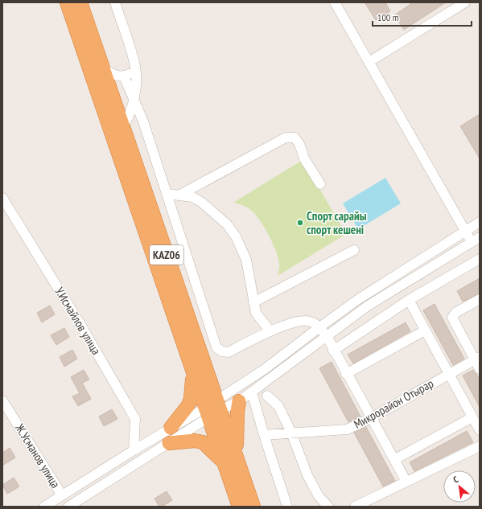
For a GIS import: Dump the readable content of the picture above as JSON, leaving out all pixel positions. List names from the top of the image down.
{
  "streets": {
    "highway": ["KАZ06"],
    "street": ["У.Исмайлов улица", "Микрорайон Отырар", "Ж.Усманов улица"]
  },
  "places": ["Спорт сарайы спорт кешені"],
  "scale_bar": "100 m",
  "north": "top left"
}
